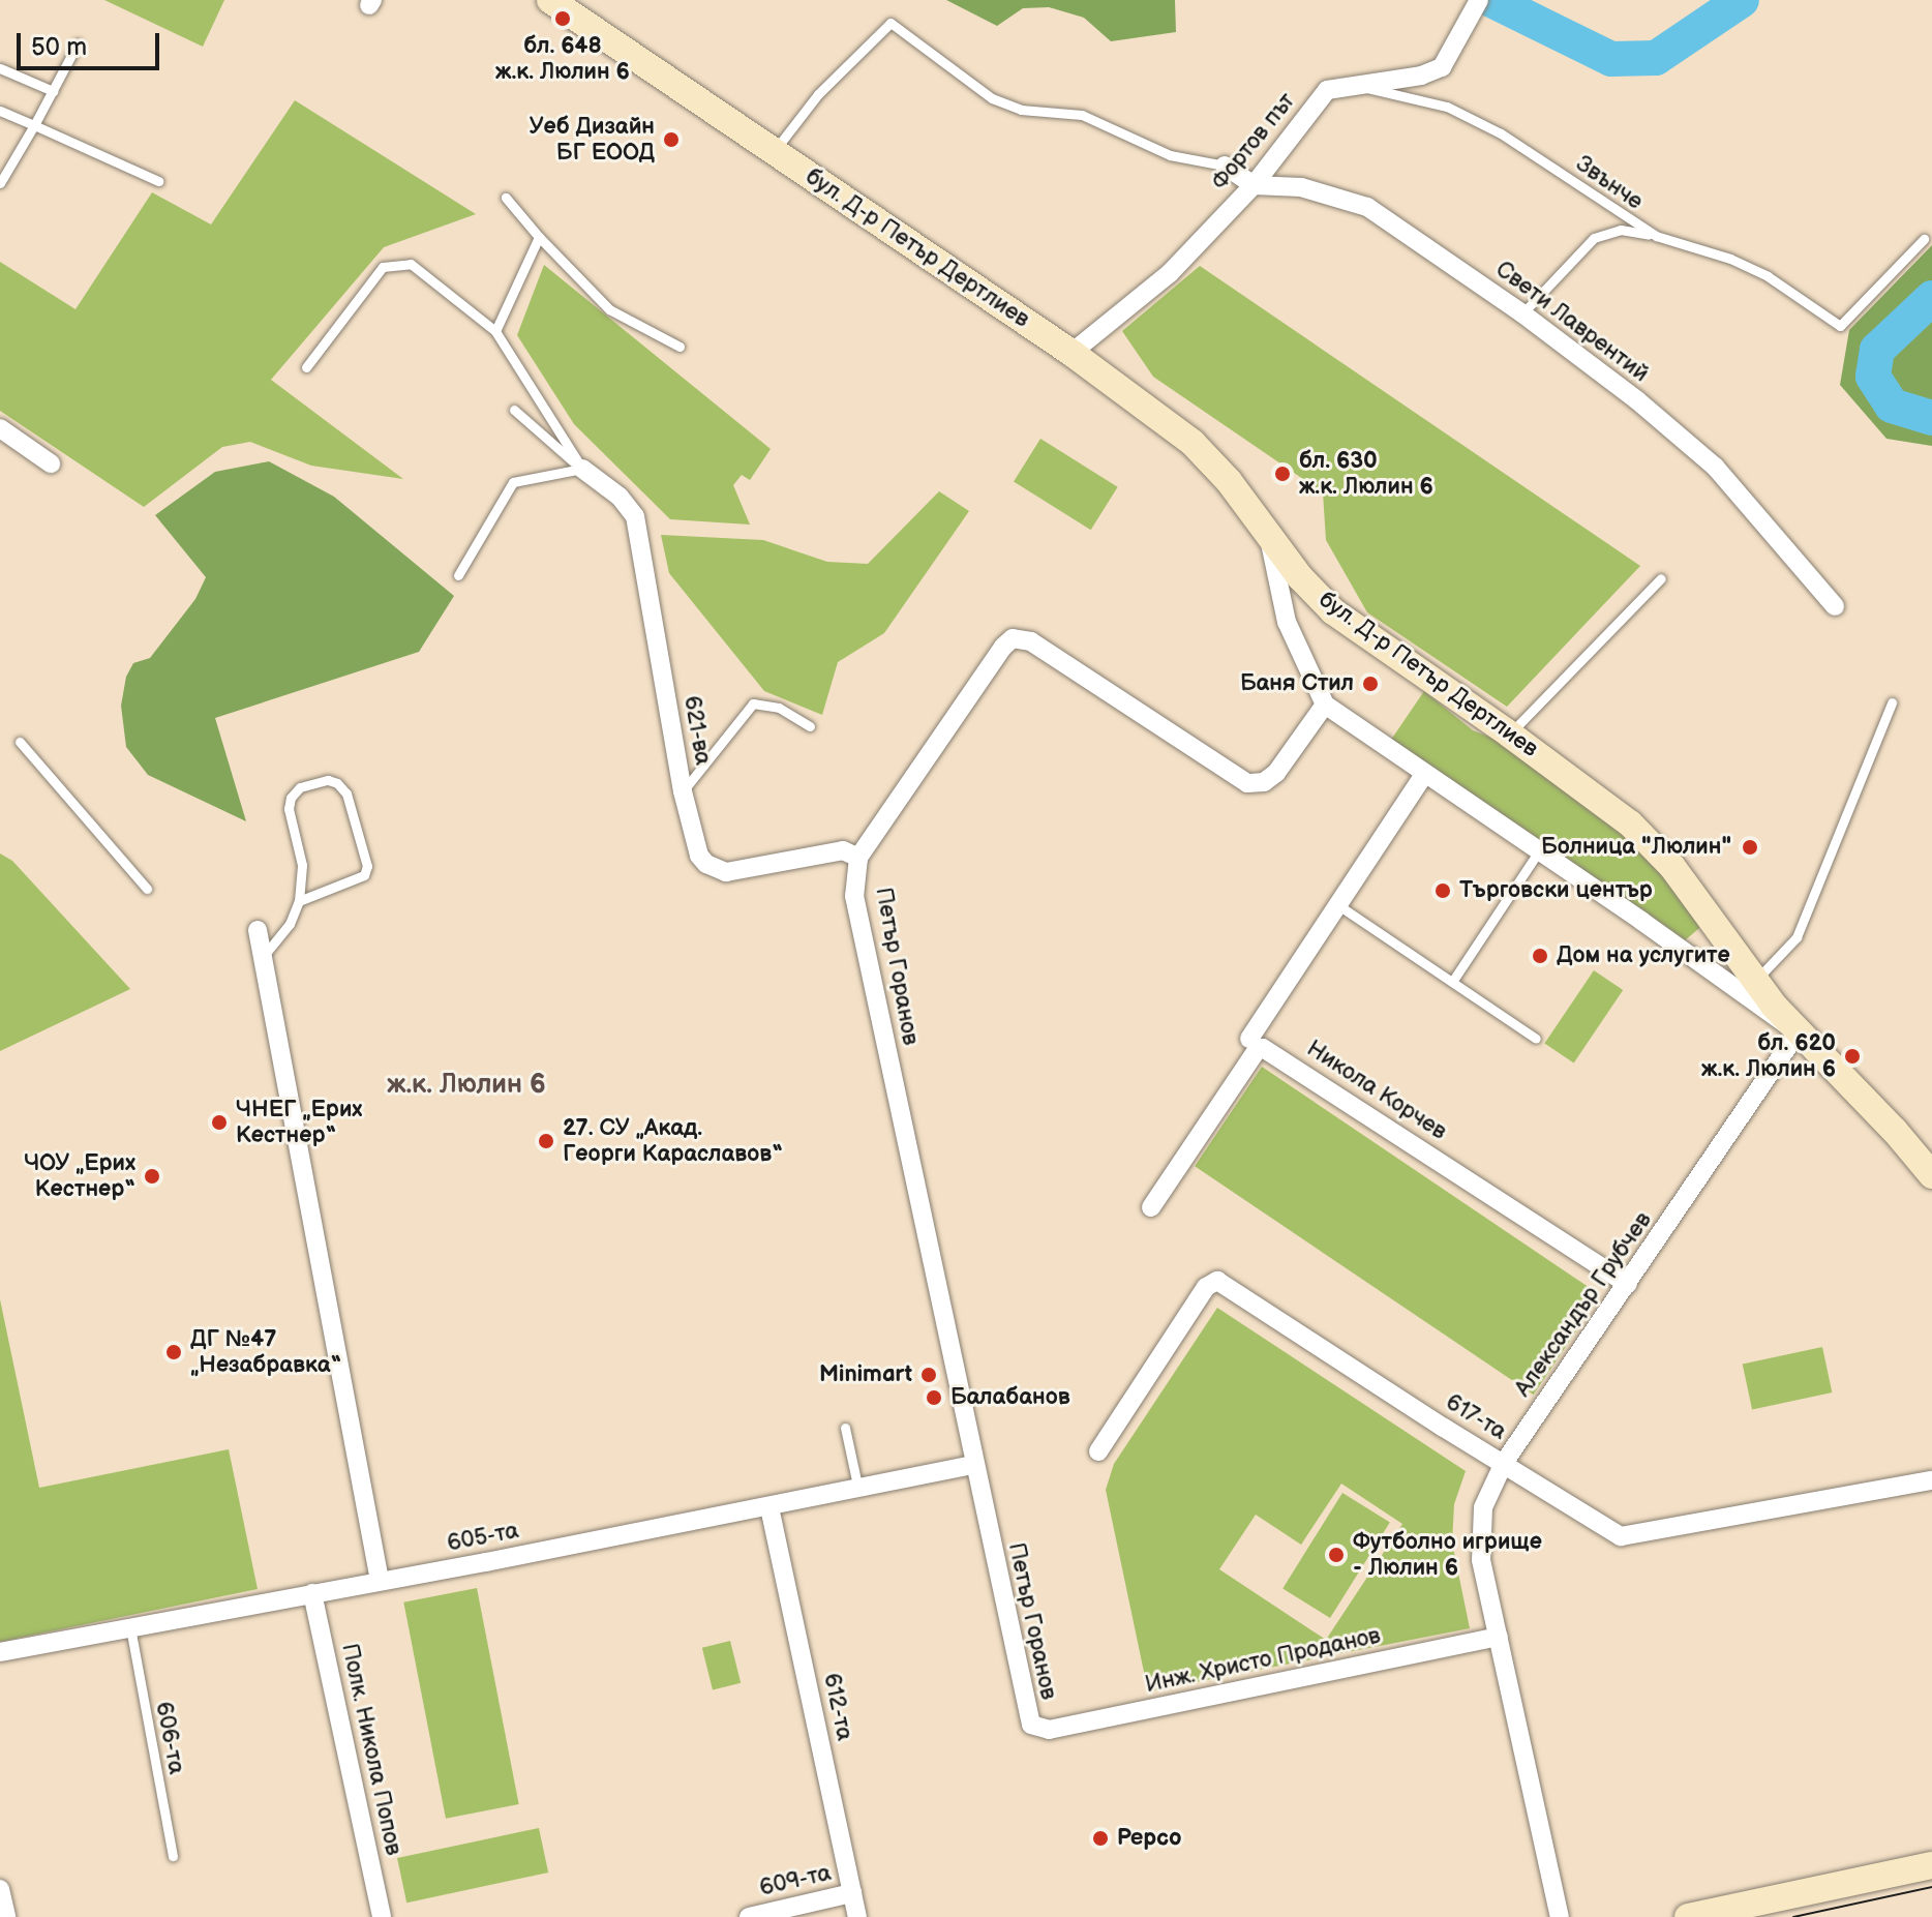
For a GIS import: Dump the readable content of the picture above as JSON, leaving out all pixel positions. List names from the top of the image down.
{
  "streets": {
    "main road": ["бул. Д-р Петър Дертлиев"],
    "street": [
      "Фортов път",
      "Свети Лаврентий",
      "621-ва",
      "Петър Горанов",
      "Никола Корчев",
      "Александър Грубчев",
      "617-та",
      "605-та",
      "Инж. Христо Проданов",
      "612-та",
      "Полк. Никола Попов",
      "609-та"
    ],
    "lane": ["Звънче", "606-та"]
  },
  "crossings": [
    ["Фортов път", "Звънче"],
    ["Фортов път", "бул. Д-р Петър Дертлиев"],
    ["Фортов път", "Свети Лаврентий"],
    ["бул. Д-р Петър Дертлиев", "Александър Грубчев"],
    ["621-ва", "Петър Горанов"],
    ["Петър Горанов", "605-та"],
    ["Петър Горанов", "Инж. Христо Проданов"],
    ["Никола Корчев", "Александър Грубчев"],
    ["Александър Грубчев", "617-та"],
    ["Александър Грубчев", "Инж. Христо Проданов"],
    ["605-та", "612-та"],
    ["605-та", "606-та"],
    ["605-та", "Полк. Никола Попов"],
    ["612-та", "609-та"]
  ],
  "districts": ["ж.к. Люлин 6"],
  "places": [
    "бл. 648 ж.к. Люлин 6",
    "Уеб Дизайн БГ ЕООД",
    "бл. 630 ж.к. Люлин 6",
    "Баня Стил",
    "Болница \"Люлин\"",
    "Търговски център",
    "Дом на услугите",
    "бл. 620 ж.к. Люлин 6",
    "ЧНЕГ „Ерих Кестнер“",
    "27. СУ „Акад. Георги Караславов“",
    "ЧОУ „Ерих Кестнер“",
    "ДГ №47 „Незабравка“",
    "Minimart",
    "Балабанов",
    "Футболно игрище - Люлин 6",
    "Pepco"
  ],
  "scale_bar": "50 m"
}
